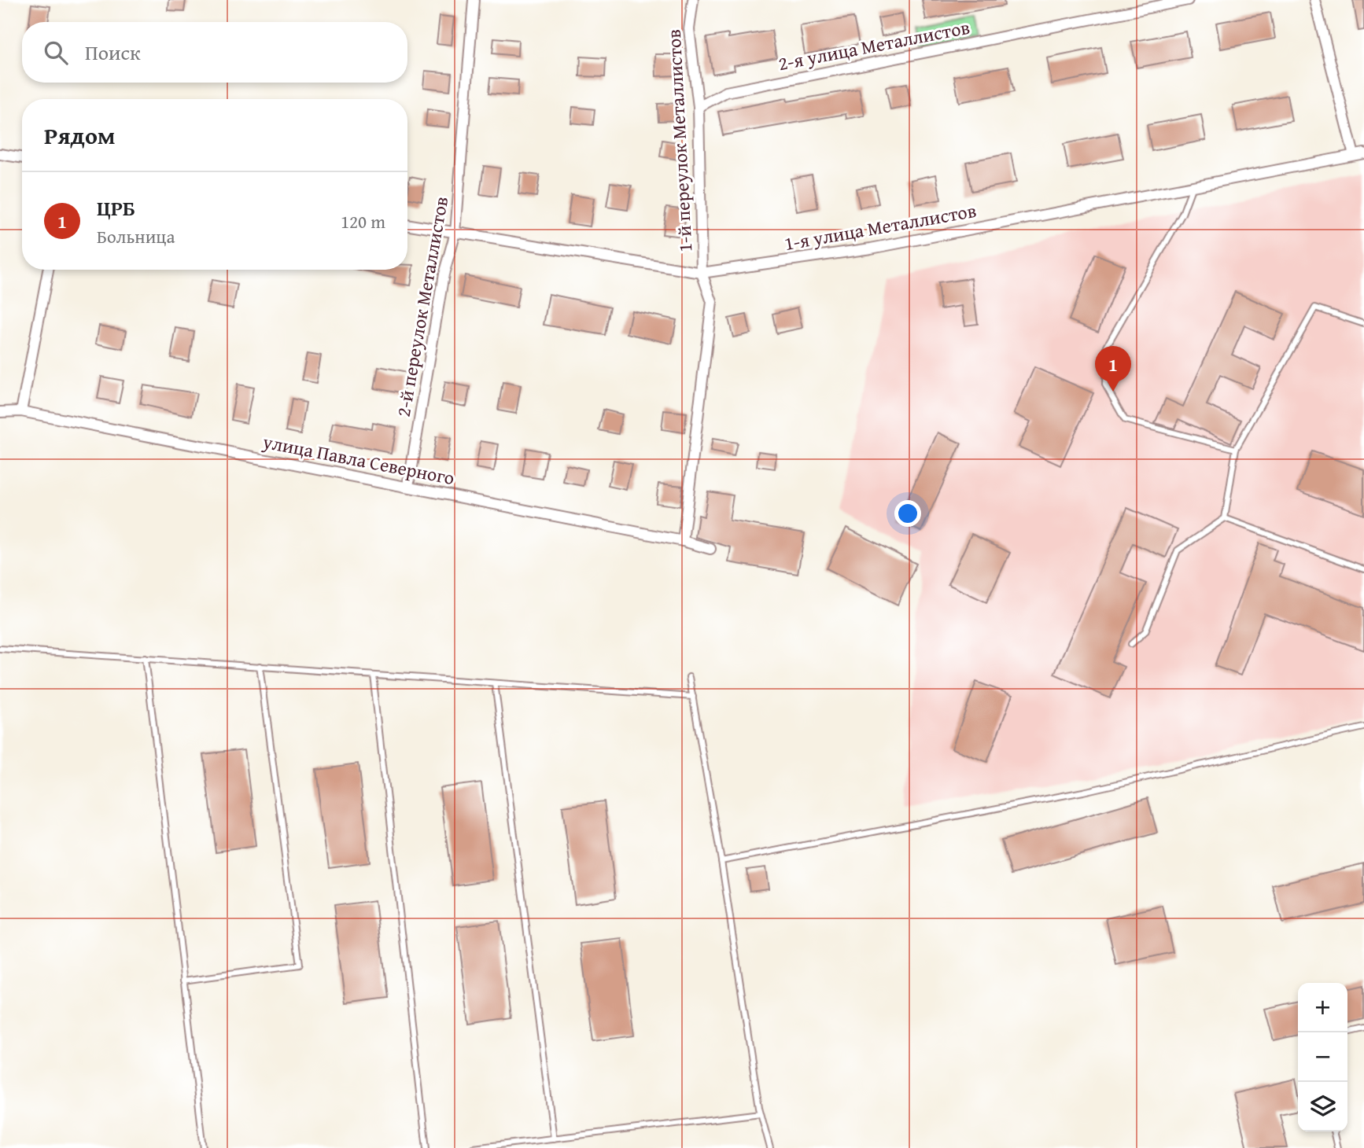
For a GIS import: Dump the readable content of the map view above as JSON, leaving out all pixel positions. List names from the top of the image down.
{
  "streets": {
    "street": [
      "2-я улица Металлистов",
      "1-й переулок Металлистов",
      "1-я улица Металлистов",
      "2-й переулок Металлистов",
      "улица Павла Северного"
    ]
  },
  "crossings": [
    ["2-я улица Металлистов", "1-й переулок Металлистов"],
    ["1-й переулок Металлистов", "1-я улица Металлистов"],
    ["1-й переулок Металлистов", "улица Павла Северного"],
    ["1-я улица Металлистов", "2-й переулок Металлистов"],
    ["2-й переулок Металлистов", "улица Павла Северного"]
  ],
  "page": {
    "search": "Поиск",
    "heading": "Рядом",
    "list": [
      {
        "mark": "1",
        "name": "ЦРБ",
        "note": "Больница",
        "value": "120 m"
      }
    ],
    "pins": "1",
    "map_buttons": ["+", "−"]
  }
}
